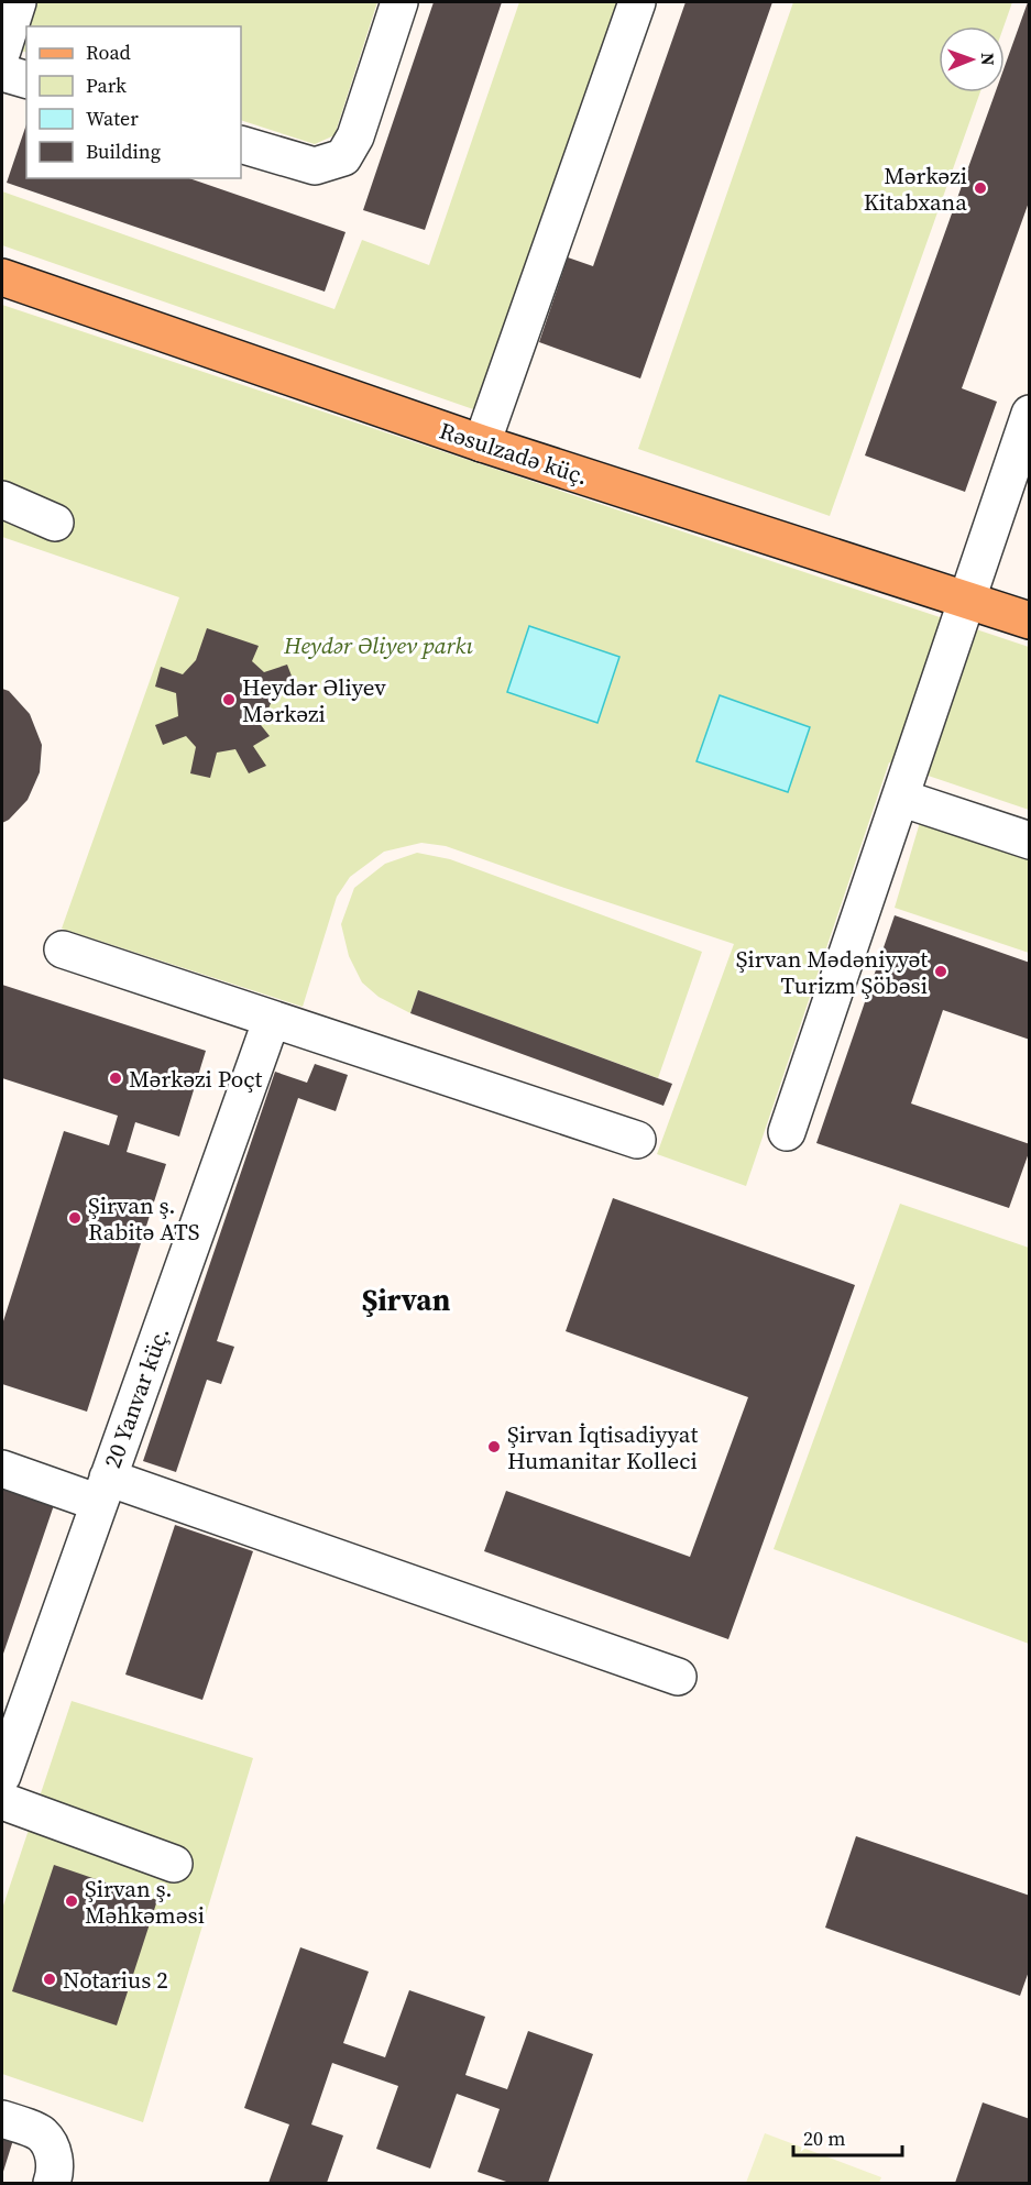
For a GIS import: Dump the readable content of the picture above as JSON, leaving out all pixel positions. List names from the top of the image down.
{
  "streets": {
    "main road": ["Rəsulzadə küç."],
    "street": ["20 Yanvar küç."]
  },
  "districts": ["Şirvan"],
  "parks": ["Heydər Əliyev parkı"],
  "places": [
    "Mərkəzi Kitabxana",
    "Heydər Əliyev Mərkəzi",
    "Şirvan Mədəniyyət Turizm Şöbəsi",
    "Mərkəzi Poçt",
    "Şirvan ş. Rabitə ATS",
    "Şirvan İqtisadiyyat Humanitar Kolleci",
    "Şirvan ş. Məhkəməsi",
    "Notarius 2"
  ],
  "legend": [
    "Road",
    "Park",
    "Water",
    "Building"
  ],
  "scale_bar": "20 m",
  "north": "right"
}
